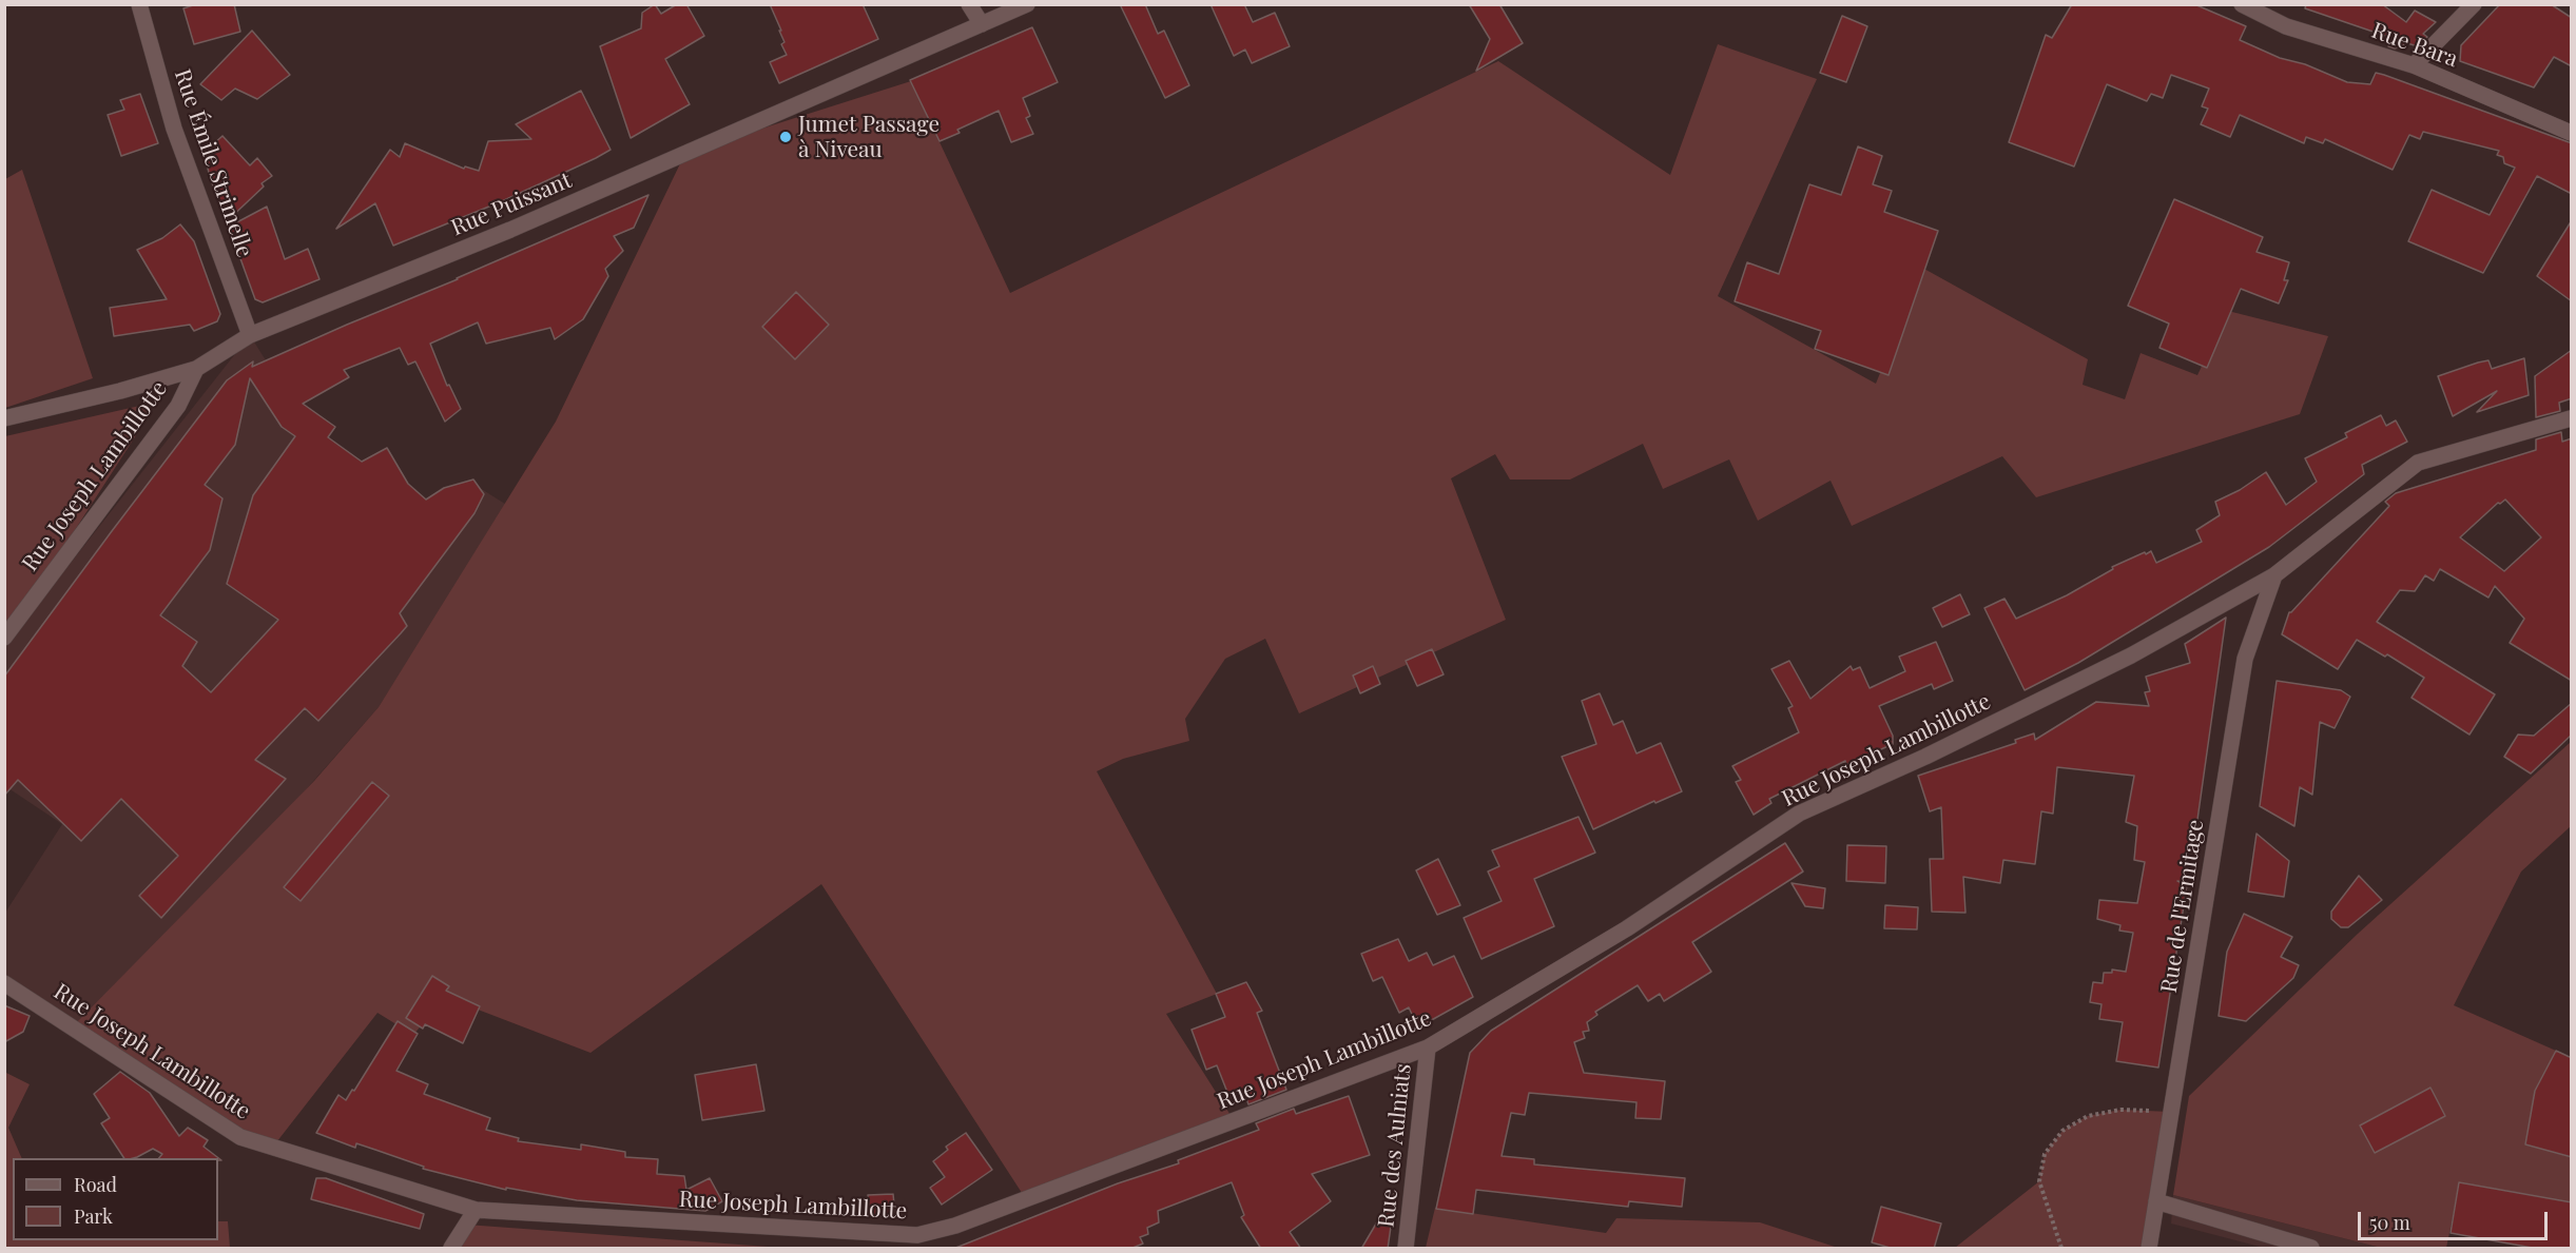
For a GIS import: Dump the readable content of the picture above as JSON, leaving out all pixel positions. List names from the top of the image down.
{
  "streets": {
    "street": [
      "Rue Bara",
      "Rue Émile Strimelle",
      "Rue Puissant",
      "Rue Joseph Lambillotte",
      "Rue de l'Ermitage",
      "Rue des Aulniats"
    ]
  },
  "crossings": [
    ["Rue Émile Strimelle", "Rue Puissant"],
    ["Rue Puissant", "Rue Joseph Lambillotte"],
    ["Rue Joseph Lambillotte", "Rue de l'Ermitage"],
    ["Rue Joseph Lambillotte", "Rue des Aulniats"]
  ],
  "places": ["Jumet Passage à Niveau"],
  "legend": ["Road", "Park"],
  "scale_bar": "50 m"
}
